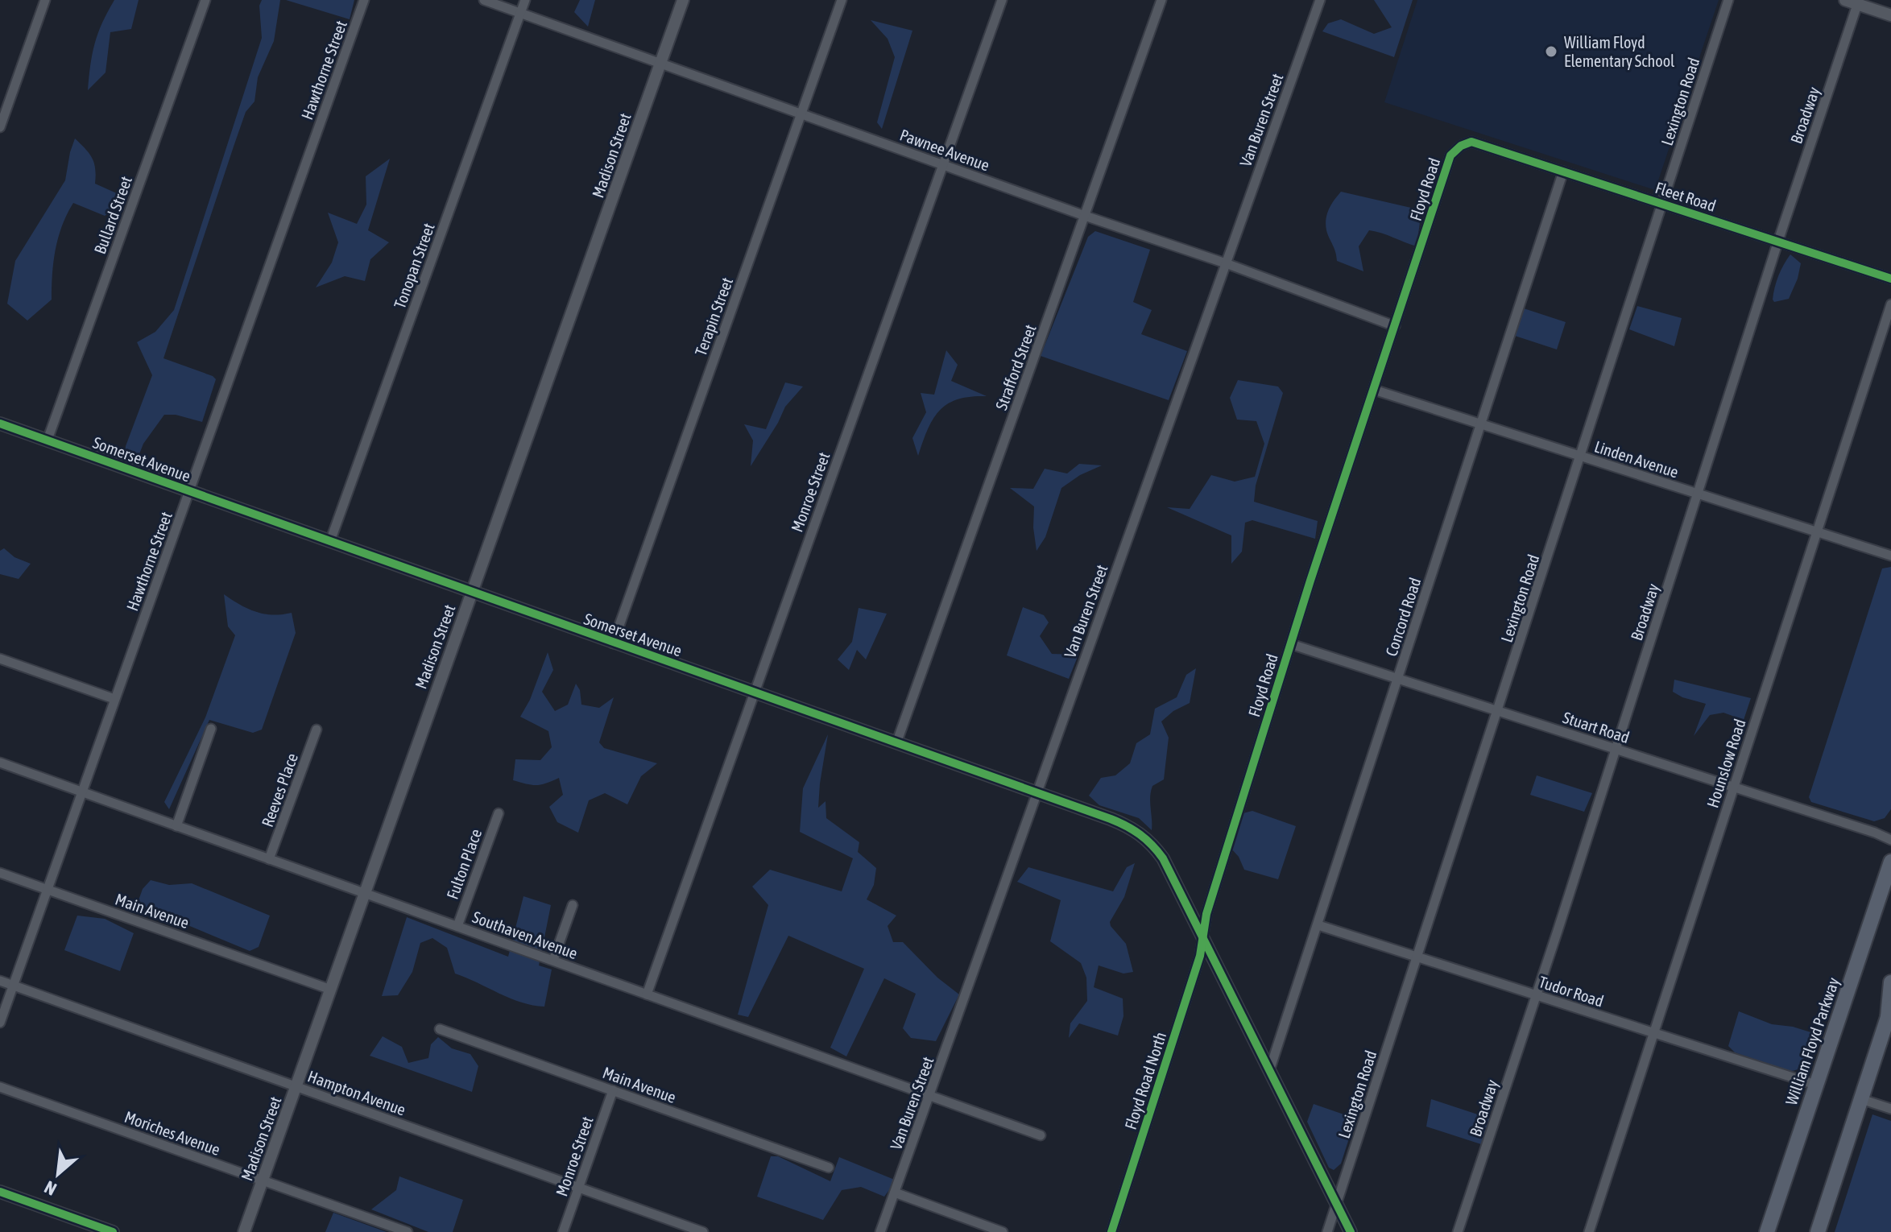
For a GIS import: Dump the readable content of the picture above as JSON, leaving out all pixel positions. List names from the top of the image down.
{
  "streets": {
    "highway": ["William Floyd Parkway"],
    "street": [
      "Hawthorne Street",
      "Lexington Road",
      "Broadway",
      "Van Buren Street",
      "Pawnee Avenue",
      "Madison Street",
      "Floyd Road",
      "Fleet Road",
      "Bullard Street",
      "Tonopan Street",
      "Terapin Street",
      "Strafford Street",
      "Somerset Avenue",
      "Linden Avenue",
      "Monroe Street",
      "Concord Road",
      "Stuart Road",
      "Hounslow Road",
      "Reeves Place",
      "Fulton Place",
      "Main Avenue",
      "Southaven Avenue",
      "Tudor Road",
      "Floyd Road North",
      "Hampton Avenue",
      "Moriches Avenue"
    ]
  },
  "crossings": [
    ["Hawthorne Street", "Somerset Avenue"],
    ["Hawthorne Street", "Main Avenue"],
    ["Hawthorne Street", "Southaven Avenue"],
    ["Hawthorne Street", "Hampton Avenue"],
    ["Lexington Road", "Fleet Road"],
    ["Lexington Road", "Linden Avenue"],
    ["Lexington Road", "Stuart Road"],
    ["Lexington Road", "Tudor Road"],
    ["Broadway", "Fleet Road"],
    ["Broadway", "Linden Avenue"],
    ["Broadway", "Stuart Road"],
    ["Broadway", "Tudor Road"],
    ["Van Buren Street", "Pawnee Avenue"],
    ["Van Buren Street", "Somerset Avenue"],
    ["Van Buren Street", "Southaven Avenue"],
    ["Pawnee Avenue", "Madison Street"],
    ["Pawnee Avenue", "Floyd Road"],
    ["Pawnee Avenue", "Tonopan Street"],
    ["Pawnee Avenue", "Terapin Street"],
    ["Pawnee Avenue", "Strafford Street"],
    ["Pawnee Avenue", "Monroe Street"],
    ["Madison Street", "Somerset Avenue"],
    ["Madison Street", "Main Avenue"],
    ["Madison Street", "Southaven Avenue"],
    ["Madison Street", "Hampton Avenue"],
    ["Madison Street", "Moriches Avenue"],
    ["Floyd Road", "Fleet Road"],
    ["Floyd Road", "Somerset Avenue"],
    ["Floyd Road", "Linden Avenue"],
    ["Floyd Road", "Stuart Road"],
    ["Floyd Road", "Floyd Road North"],
    ["Fleet Road", "Concord Road"],
    ["Bullard Street", "Somerset Avenue"],
    ["Tonopan Street", "Somerset Avenue"],
    ["Terapin Street", "Somerset Avenue"],
    ["Strafford Street", "Somerset Avenue"],
    ["Somerset Avenue", "Monroe Street"],
    ["Somerset Avenue", "Floyd Road North"],
    ["Linden Avenue", "Concord Road"],
    ["Linden Avenue", "Hounslow Road"],
    ["Monroe Street", "Main Avenue"],
    ["Monroe Street", "Southaven Avenue"],
    ["Monroe Street", "Hampton Avenue"],
    ["Concord Road", "Stuart Road"],
    ["Concord Road", "Tudor Road"],
    ["Stuart Road", "Hounslow Road"],
    ["Hounslow Road", "Tudor Road"],
    ["Reeves Place", "Southaven Avenue"],
    ["Fulton Place", "Southaven Avenue"],
    ["Tudor Road", "William Floyd Parkway"]
  ],
  "places": ["William Floyd Elementary School"],
  "north": "bottom left"
}
